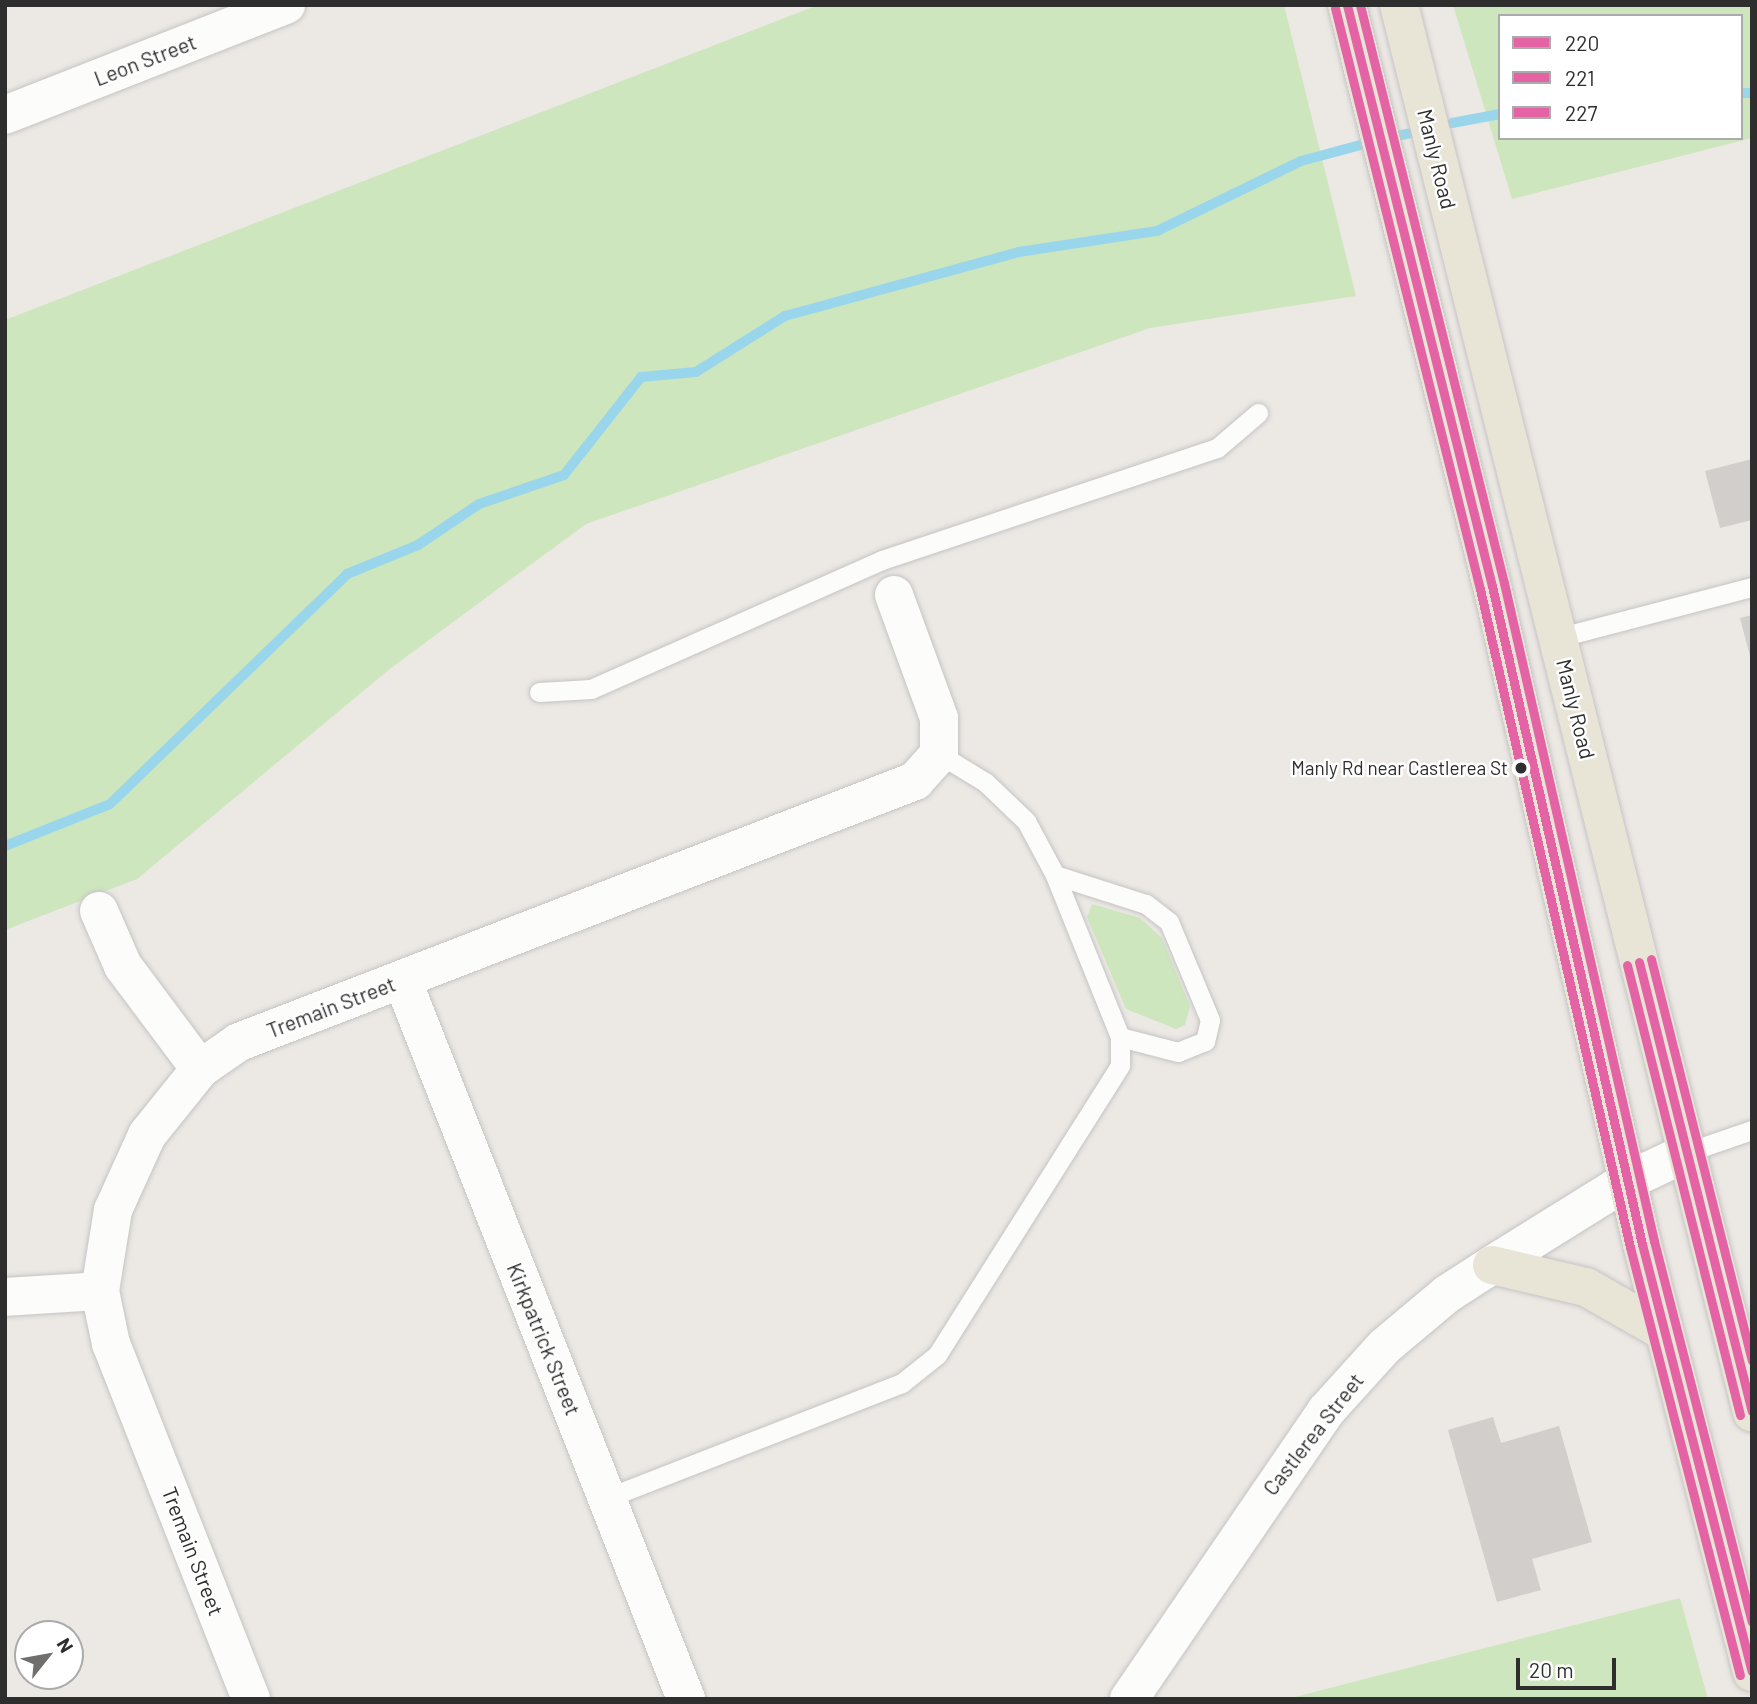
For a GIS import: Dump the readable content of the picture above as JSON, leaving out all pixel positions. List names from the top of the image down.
{
  "streets": {
    "main road": ["Manly Road"],
    "street": [
      "Leon Street",
      "Tremain Street",
      "Kirkpatrick Street",
      "Castlerea Street"
    ]
  },
  "crossings": [
    ["Manly Road", "Castlerea Street"],
    ["Tremain Street", "Kirkpatrick Street"]
  ],
  "places": ["Manly Rd near Castlerea St"],
  "lines": ["transit line 220", "transit line 227", "transit line 221"],
  "legend": ["220", "221", "227"],
  "scale_bar": "20 m",
  "north": "top right"
}
